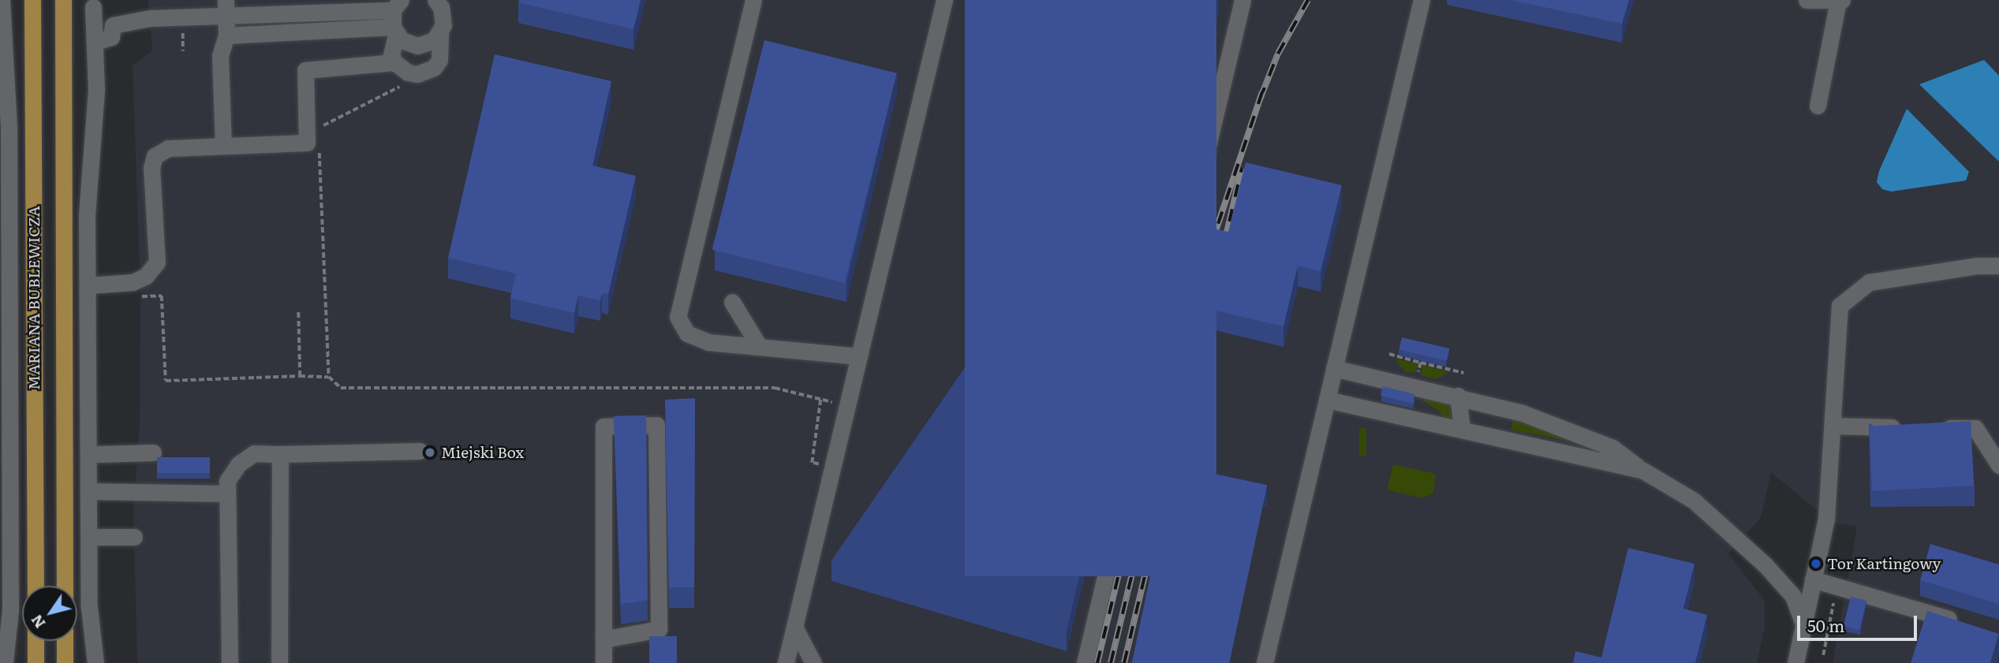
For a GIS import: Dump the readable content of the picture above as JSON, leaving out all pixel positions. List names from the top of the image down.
{
  "streets": {
    "main road": ["MARIANA BUBLEWICZA"]
  },
  "places": ["Miejski Box", "Tor Kartingowy"],
  "scale_bar": "50 m",
  "north": "bottom left"
}
